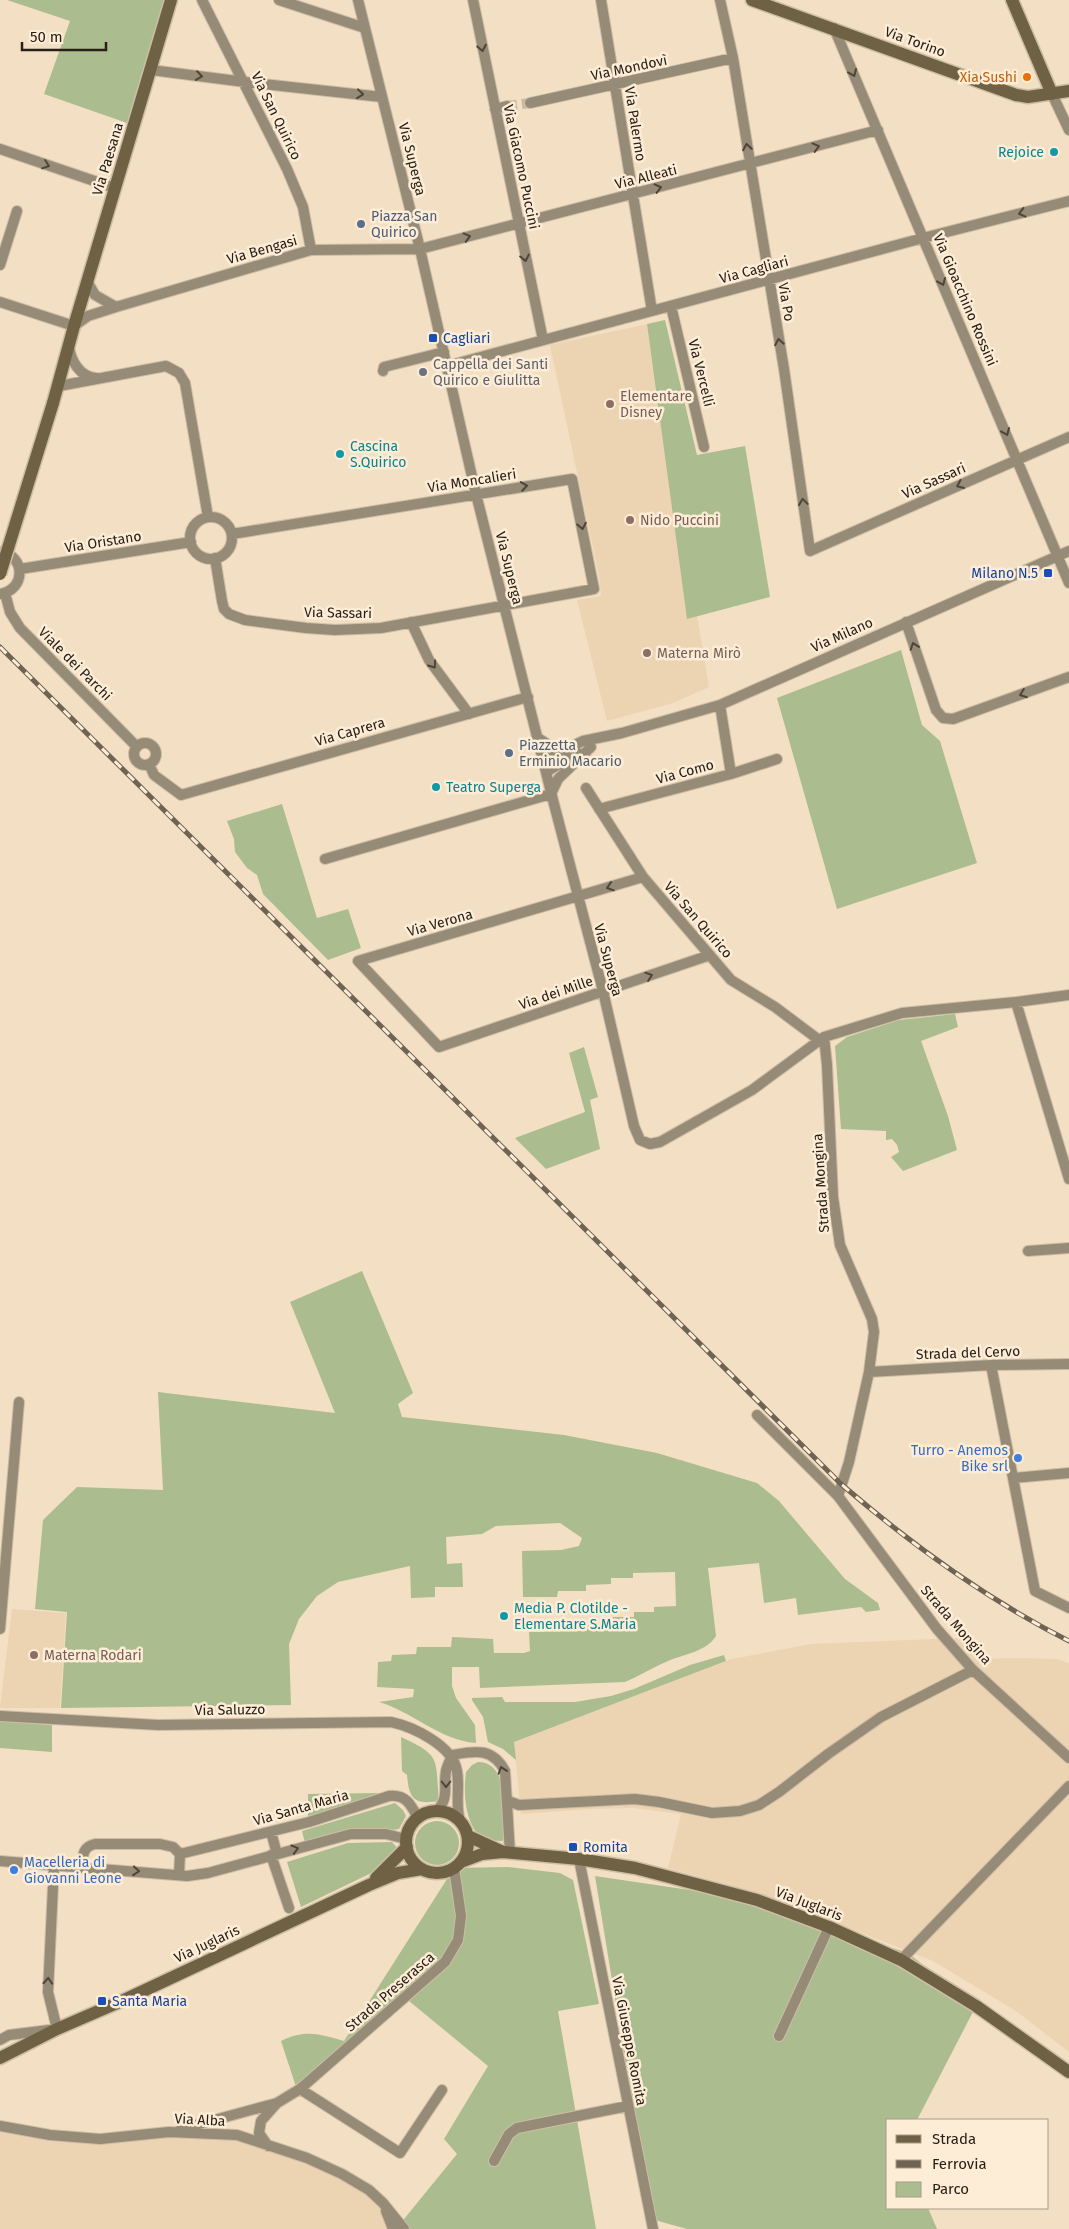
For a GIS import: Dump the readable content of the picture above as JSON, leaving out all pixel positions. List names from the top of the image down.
{
  "streets": {
    "street": [
      "Via Torino",
      "Via Mondovì",
      "Via San Quirico",
      "Via Palermo",
      "Via Paesana",
      "Via Superga",
      "Via Giacomo Puccini",
      "Via Alleati",
      "Via Bengasi",
      "Via Cagliari",
      "Via Gioacchino Rossini",
      "Via Po",
      "Via Vercelli",
      "Via Moncalieri",
      "Via Sassari",
      "Via Oristano",
      "Via Milano",
      "Viale dei Parchi",
      "Via Caprera",
      "Via Como",
      "Via Verona",
      "Via dei Mille",
      "Strada Mongina",
      "Strada del Cervo",
      "Via Saluzzo",
      "Via Santa Maria",
      "Via Juglaris",
      "Strada Preserasca",
      "Via Giuseppe Romita",
      "Via Alba"
    ]
  },
  "crossings": [
    ["Via Torino", "Via Gioacchino Rossini"],
    ["Via Mondovì", "Via Palermo"],
    ["Via Mondovì", "Via Po"],
    ["Via San Quirico", "Via Superga"],
    ["Via San Quirico", "Via Bengasi"],
    ["Via San Quirico", "Via Como"],
    ["Via San Quirico", "Via Verona"],
    ["Via San Quirico", "Via dei Mille"],
    ["Via San Quirico", "Strada Mongina"],
    ["Via Palermo", "Via Alleati"],
    ["Via Palermo", "Via Cagliari"],
    ["Via Paesana", "Via Bengasi"],
    ["Via Superga", "Via Alleati"],
    ["Via Superga", "Via Bengasi"],
    ["Via Superga", "Via Cagliari"],
    ["Via Superga", "Via Moncalieri"],
    ["Via Superga", "Via Sassari"],
    ["Via Superga", "Via Milano"],
    ["Via Superga", "Via Caprera"],
    ["Via Superga", "Via Verona"],
    ["Via Superga", "Via dei Mille"],
    ["Via Superga", "Strada Mongina"],
    ["Via Giacomo Puccini", "Via Alleati"],
    ["Via Giacomo Puccini", "Via Cagliari"],
    ["Via Alleati", "Via Bengasi"],
    ["Via Alleati", "Via Gioacchino Rossini"],
    ["Via Alleati", "Via Po"],
    ["Via Cagliari", "Via Gioacchino Rossini"],
    ["Via Cagliari", "Via Po"],
    ["Via Cagliari", "Via Vercelli"],
    ["Via Gioacchino Rossini", "Via Sassari"],
    ["Via Gioacchino Rossini", "Via Milano"],
    ["Via Po", "Via Sassari"],
    ["Via Moncalieri", "Via Sassari"],
    ["Via Moncalieri", "Via Oristano"],
    ["Via Sassari", "Via Oristano"],
    ["Via Oristano", "Viale dei Parchi"],
    ["Viale dei Parchi", "Via Caprera"],
    ["Via Verona", "Via dei Mille"],
    ["Strada Mongina", "Strada del Cervo"],
    ["Via Santa Maria", "Via Juglaris"],
    ["Via Santa Maria", "Strada Preserasca"],
    ["Via Juglaris", "Strada Preserasca"],
    ["Via Juglaris", "Via Giuseppe Romita"],
    ["Strada Preserasca", "Via Alba"]
  ],
  "one_way": [
    "Via Giacomo Puccini",
    "Via Alleati",
    "Via Gioacchino Rossini",
    "Via Po",
    "Via Sassari",
    "Via dei Mille"
  ],
  "places": {
    "other": [
      "Xia Sushi",
      "Rejoice",
      "Piazza San Quirico",
      "Cappella dei Santi Quirico e Giulitta",
      "Elementare Disney",
      "Cascina S.Quirico",
      "Nido Puccini",
      "Materna Mirò",
      "Piazzetta Erminio Macario",
      "Teatro Superga",
      "Turro - Anemos Bike srl",
      "Media P. Clotilde - Elementare S.Maria",
      "Materna Rodari",
      "Macelleria di Giovanni Leone"
    ],
    "transit": [
      "Cagliari",
      "Milano N.5",
      "Romita",
      "Santa Maria"
    ]
  },
  "legend": ["Strada", "Ferrovia", "Parco"],
  "scale_bar": "50 m"
}
